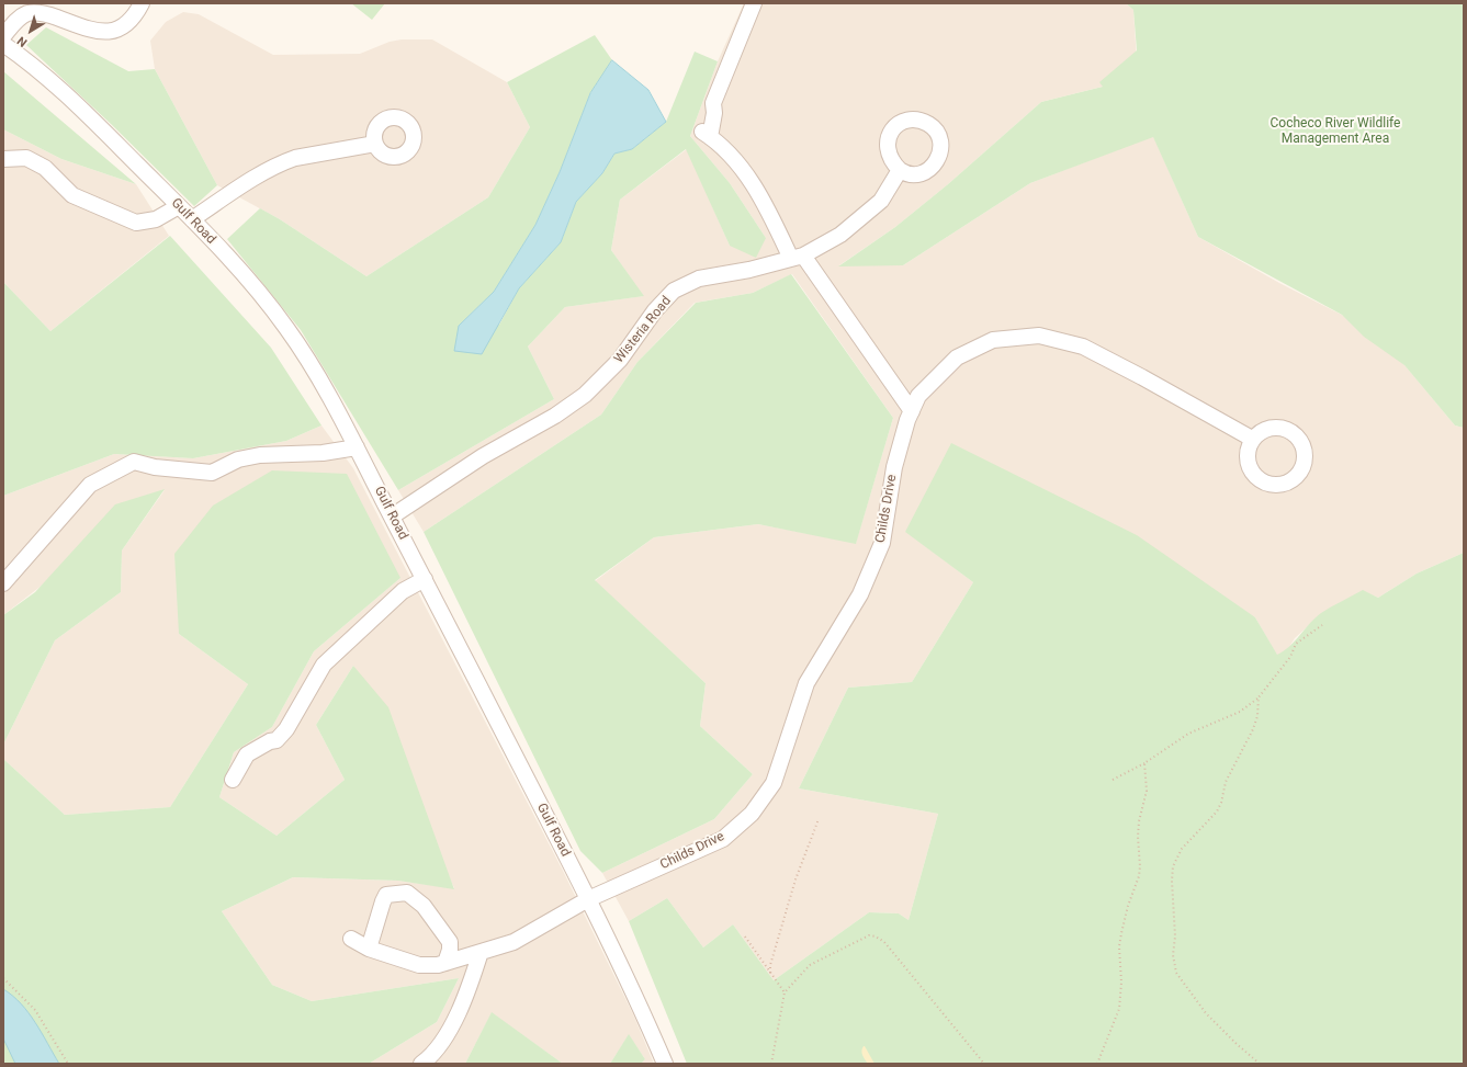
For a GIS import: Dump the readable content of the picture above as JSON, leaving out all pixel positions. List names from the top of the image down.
{
  "streets": {
    "street": ["Gulf Road", "Wisteria Road", "Childs Drive"]
  },
  "crossings": [
    ["Gulf Road", "Wisteria Road"],
    ["Gulf Road", "Childs Drive"]
  ],
  "parks": ["Cocheco River Wildlife Management Area"],
  "north": "bottom left"
}
